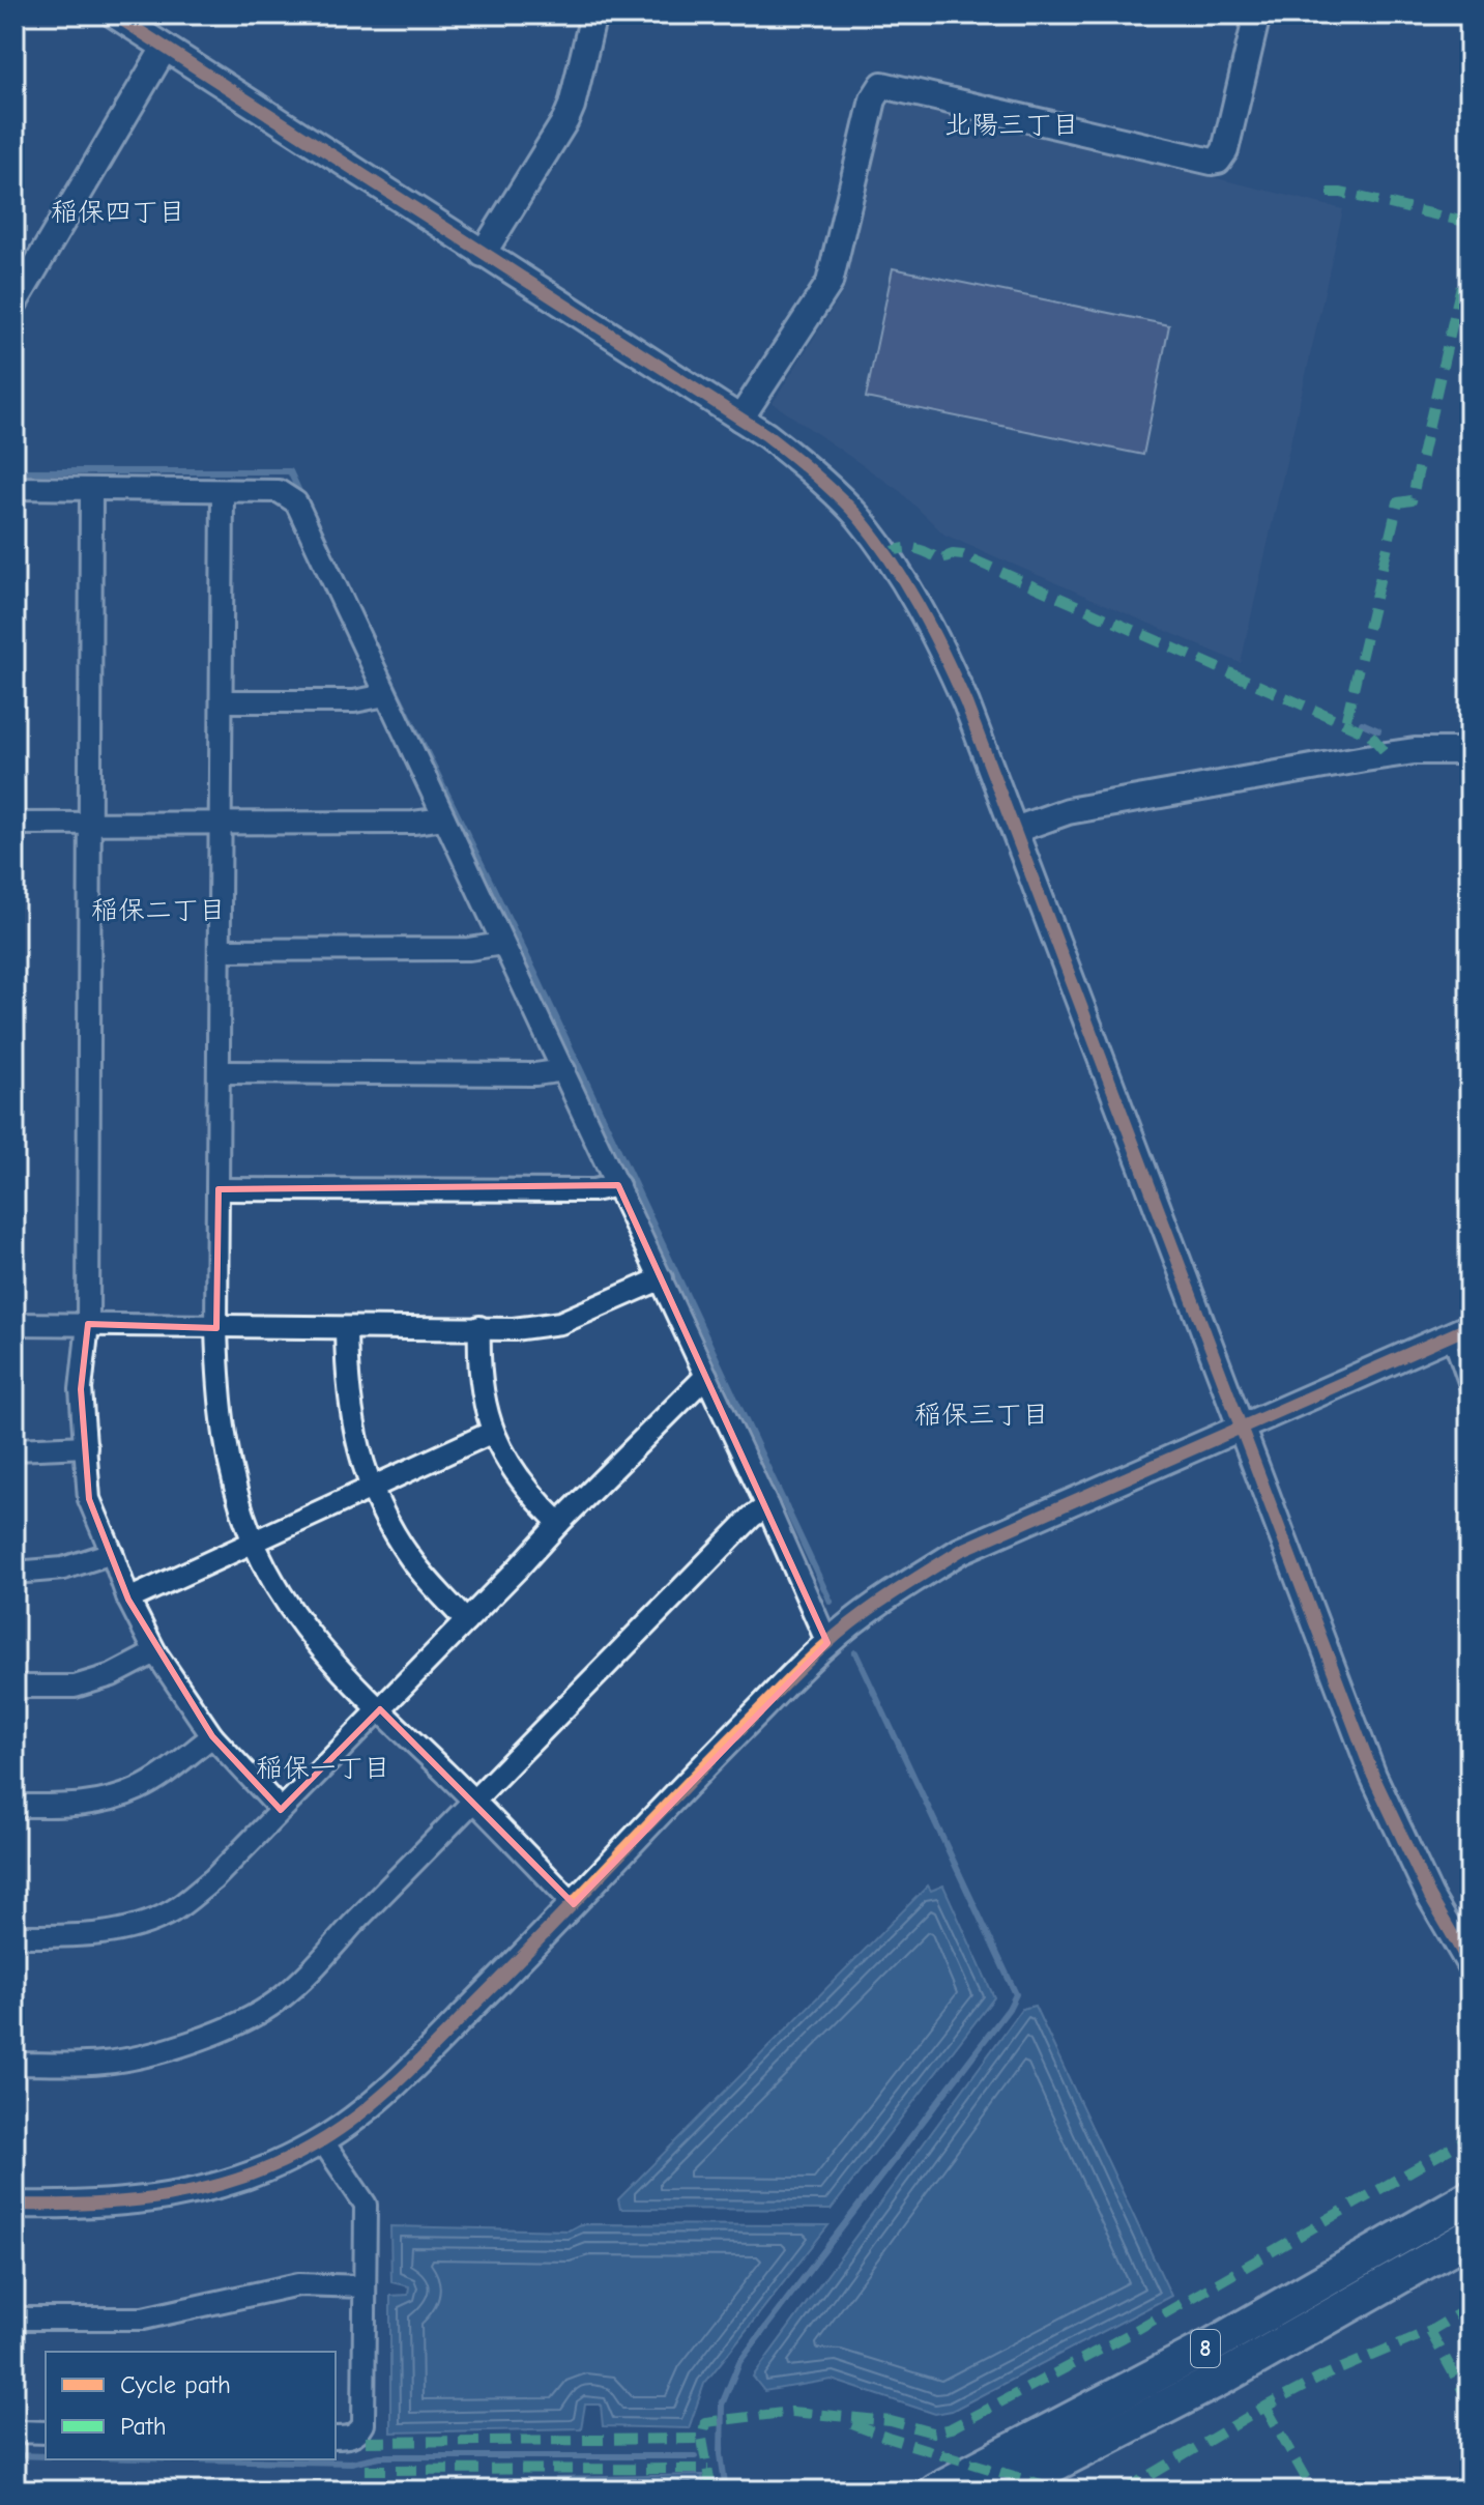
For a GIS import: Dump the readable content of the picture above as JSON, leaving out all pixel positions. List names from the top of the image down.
{
  "streets": {
    "highway": ["8"]
  },
  "districts": [
    "北陽三丁目",
    "稲保四丁目",
    "稲保二丁目",
    "稲保三丁目",
    "稲保一丁目"
  ],
  "legend": ["Cycle path", "Path"]
}
